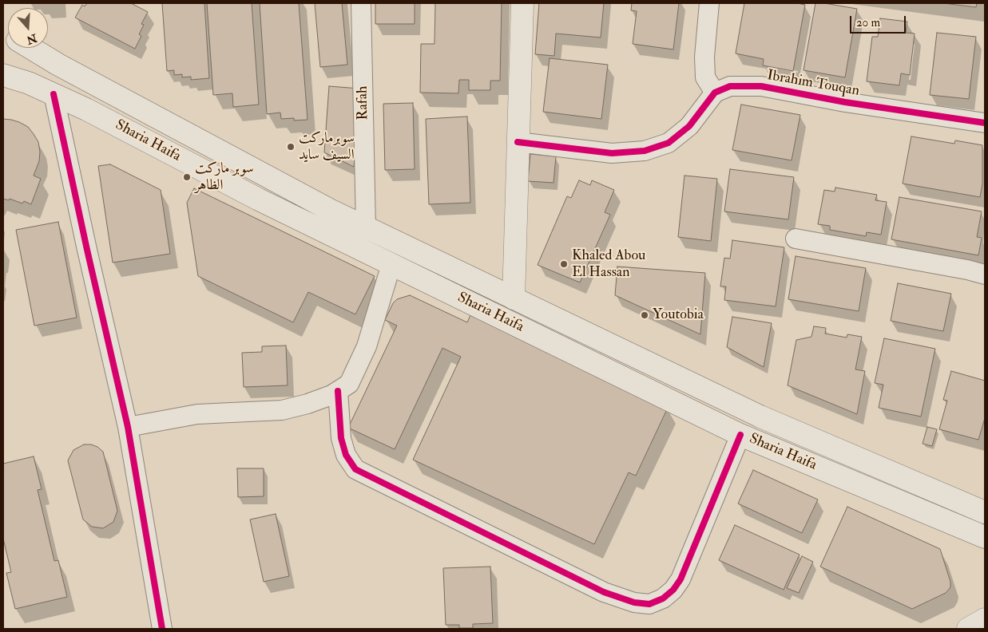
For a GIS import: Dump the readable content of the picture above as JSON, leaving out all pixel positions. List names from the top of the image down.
{
  "streets": {
    "main road": ["Sharia Haifa"],
    "street": ["Ibrahim Touqan", "Rafah"]
  },
  "places": [
    "سوبرماركت السيف سايد",
    "سوبر ماركت الظاهر",
    "Khaled Abou El Hassan",
    "Youtobia"
  ],
  "scale_bar": "20 m",
  "north": "bottom"
}
